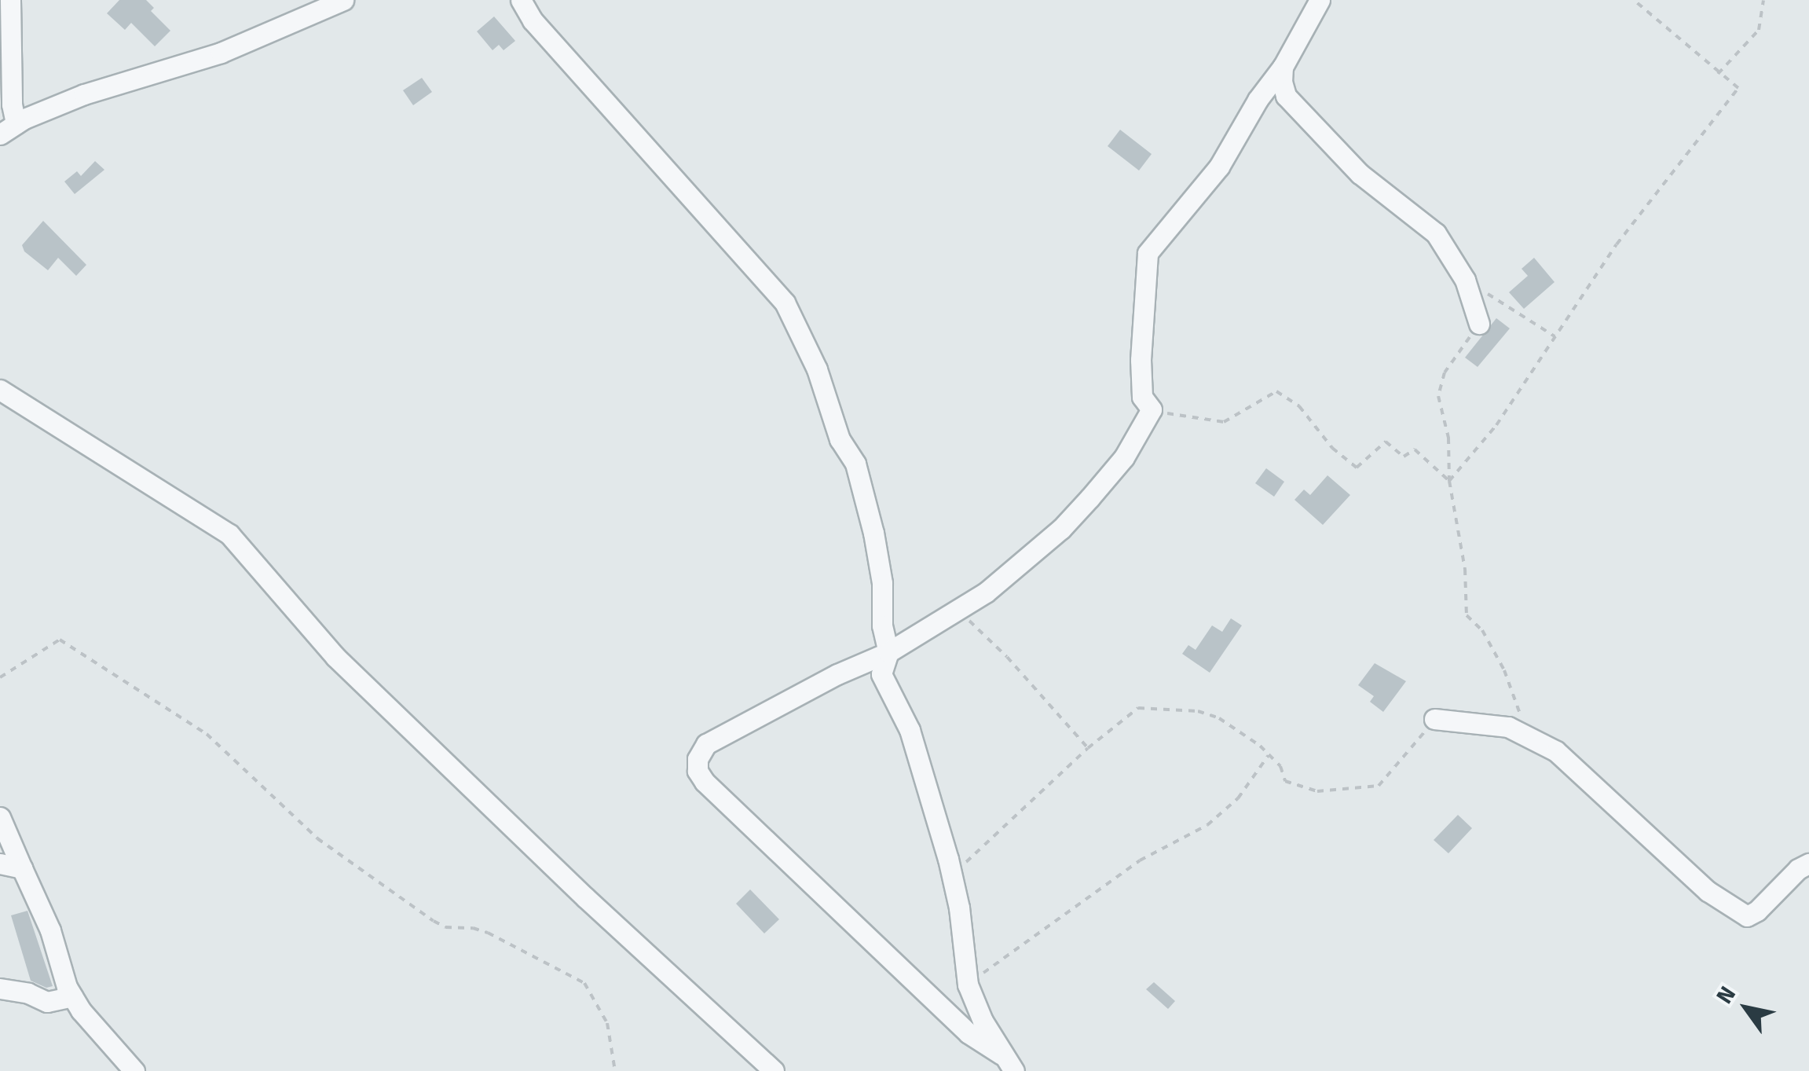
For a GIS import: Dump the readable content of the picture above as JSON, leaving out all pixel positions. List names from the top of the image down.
{
  "north": "top left"
}
